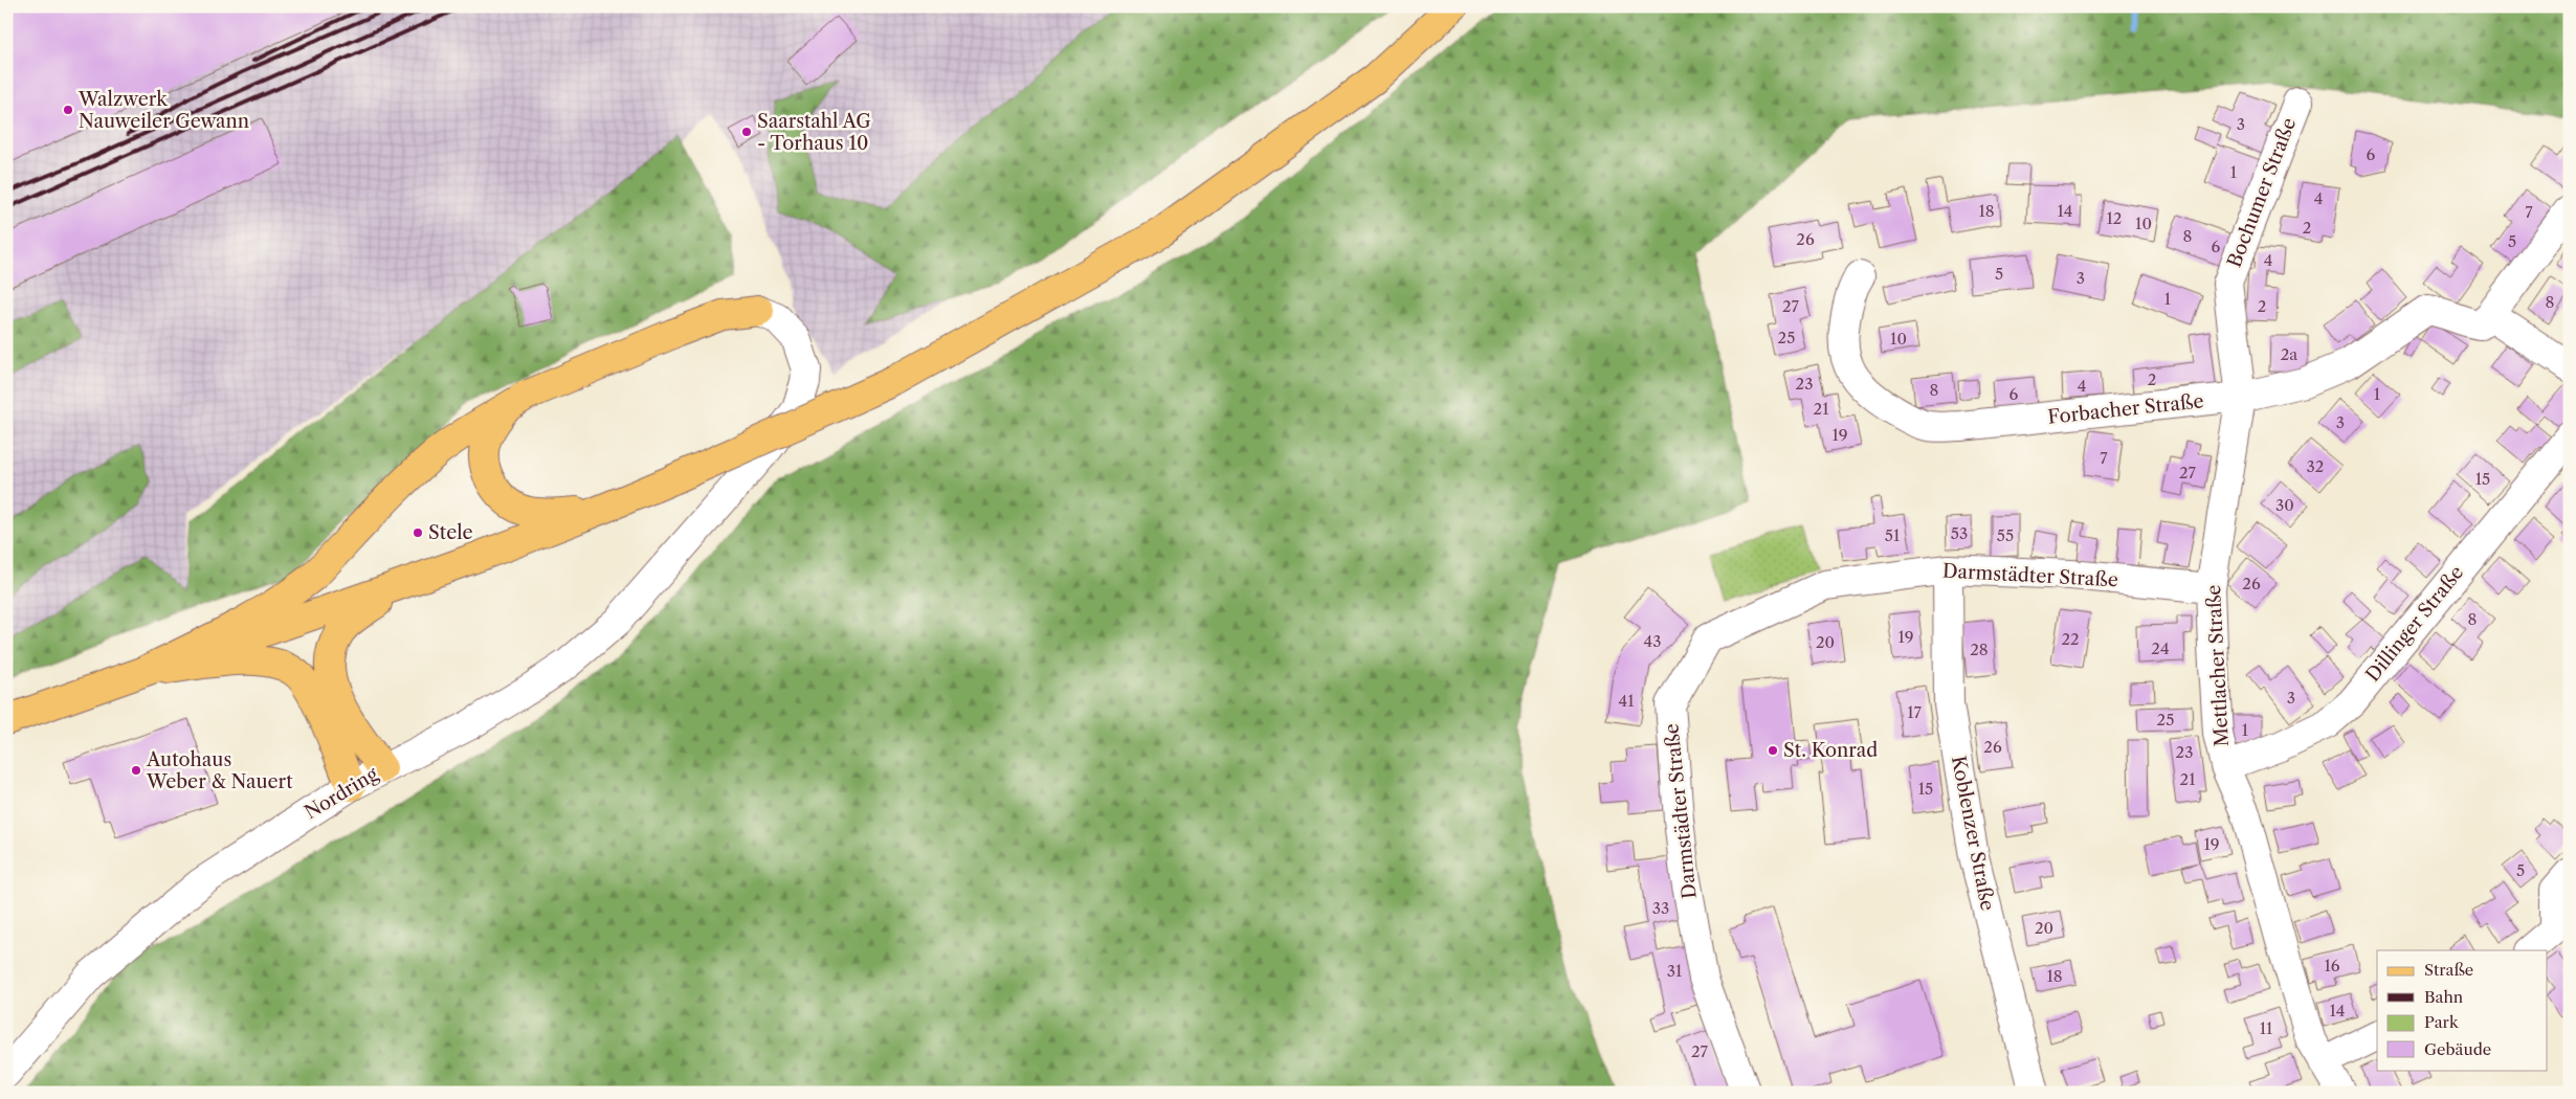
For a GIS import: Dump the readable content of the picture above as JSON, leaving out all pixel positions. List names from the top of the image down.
{
  "streets": {
    "street": [
      "Bochumer Straße",
      "Forbacher Straße",
      "Darmstädter Straße",
      "Dillinger Straße",
      "Mettlacher Straße",
      "Nordring",
      "Koblenzer Straße"
    ]
  },
  "crossings": [
    ["Bochumer Straße", "Mettlacher Straße"],
    ["Forbacher Straße", "Mettlacher Straße"],
    ["Darmstädter Straße", "Mettlacher Straße"],
    ["Darmstädter Straße", "Koblenzer Straße"],
    ["Dillinger Straße", "Mettlacher Straße"]
  ],
  "places": [
    "Walzwerk Nauweiler Gewann",
    "Saarstahl AG - Torhaus 10",
    "Stele",
    "St. Konrad",
    "Autohaus Weber & Nauert"
  ],
  "house_numbers": [
    "3",
    "6",
    "1",
    "4",
    "18",
    "14",
    "7",
    "12",
    "10",
    "2",
    "8",
    "26",
    "5",
    "6",
    "4",
    "5",
    "3",
    "1",
    "8",
    "27",
    "2",
    "25",
    "10",
    "2a",
    "2",
    "23",
    "4",
    "8",
    "6",
    "1",
    "21",
    "3",
    "19",
    "7",
    "32",
    "27",
    "15",
    "30",
    "53",
    "51",
    "55",
    "26",
    "8",
    "19",
    "22",
    "43",
    "20",
    "24",
    "28",
    "3",
    "41",
    "17",
    "25",
    "1",
    "26",
    "23",
    "21",
    "15",
    "19",
    "5",
    "33",
    "20",
    "16",
    "31",
    "18",
    "14",
    "11",
    "27"
  ],
  "legend": [
    "Straße",
    "Bahn",
    "Park",
    "Gebäude"
  ]
}
